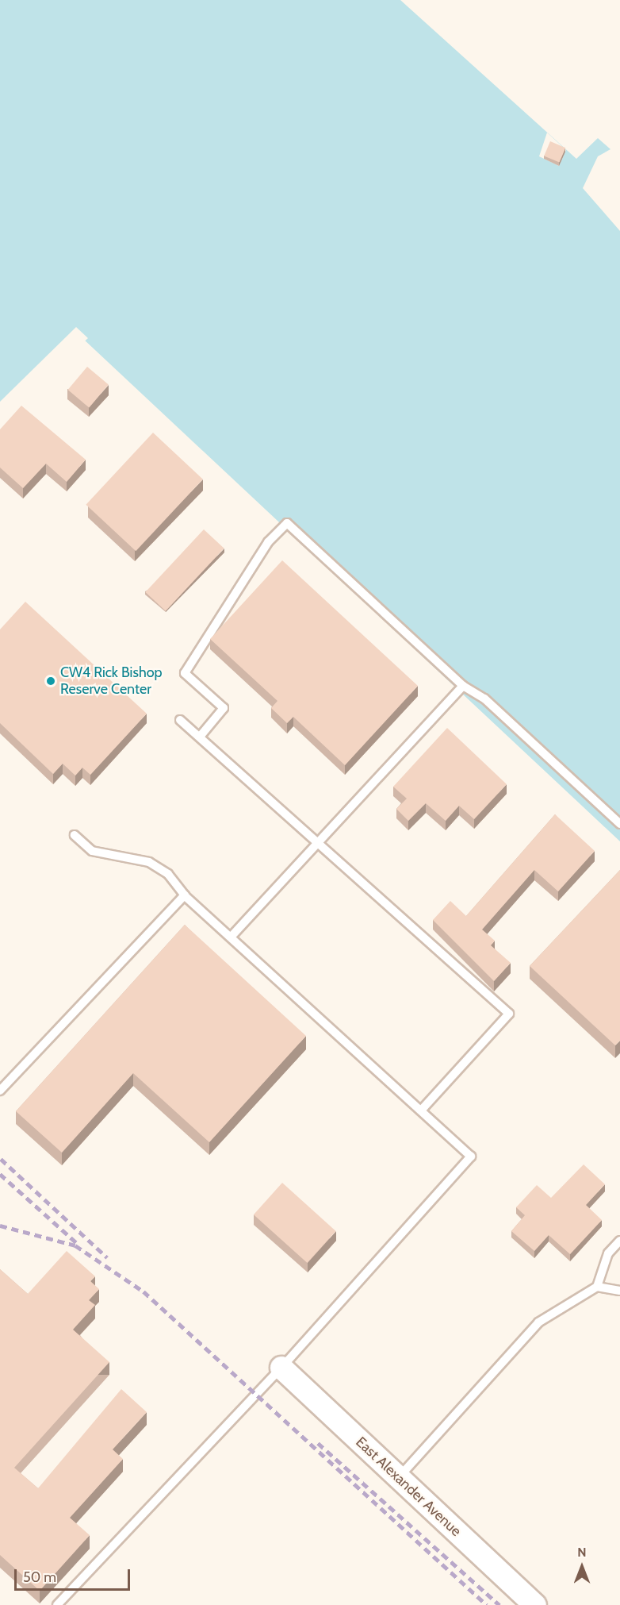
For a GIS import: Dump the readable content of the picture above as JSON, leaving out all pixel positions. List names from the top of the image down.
{
  "streets": {
    "street": ["East Alexander Avenue"]
  },
  "places": ["CW4 Rick Bishop Reserve Center"],
  "scale_bar": "50 m",
  "north": "top"
}
